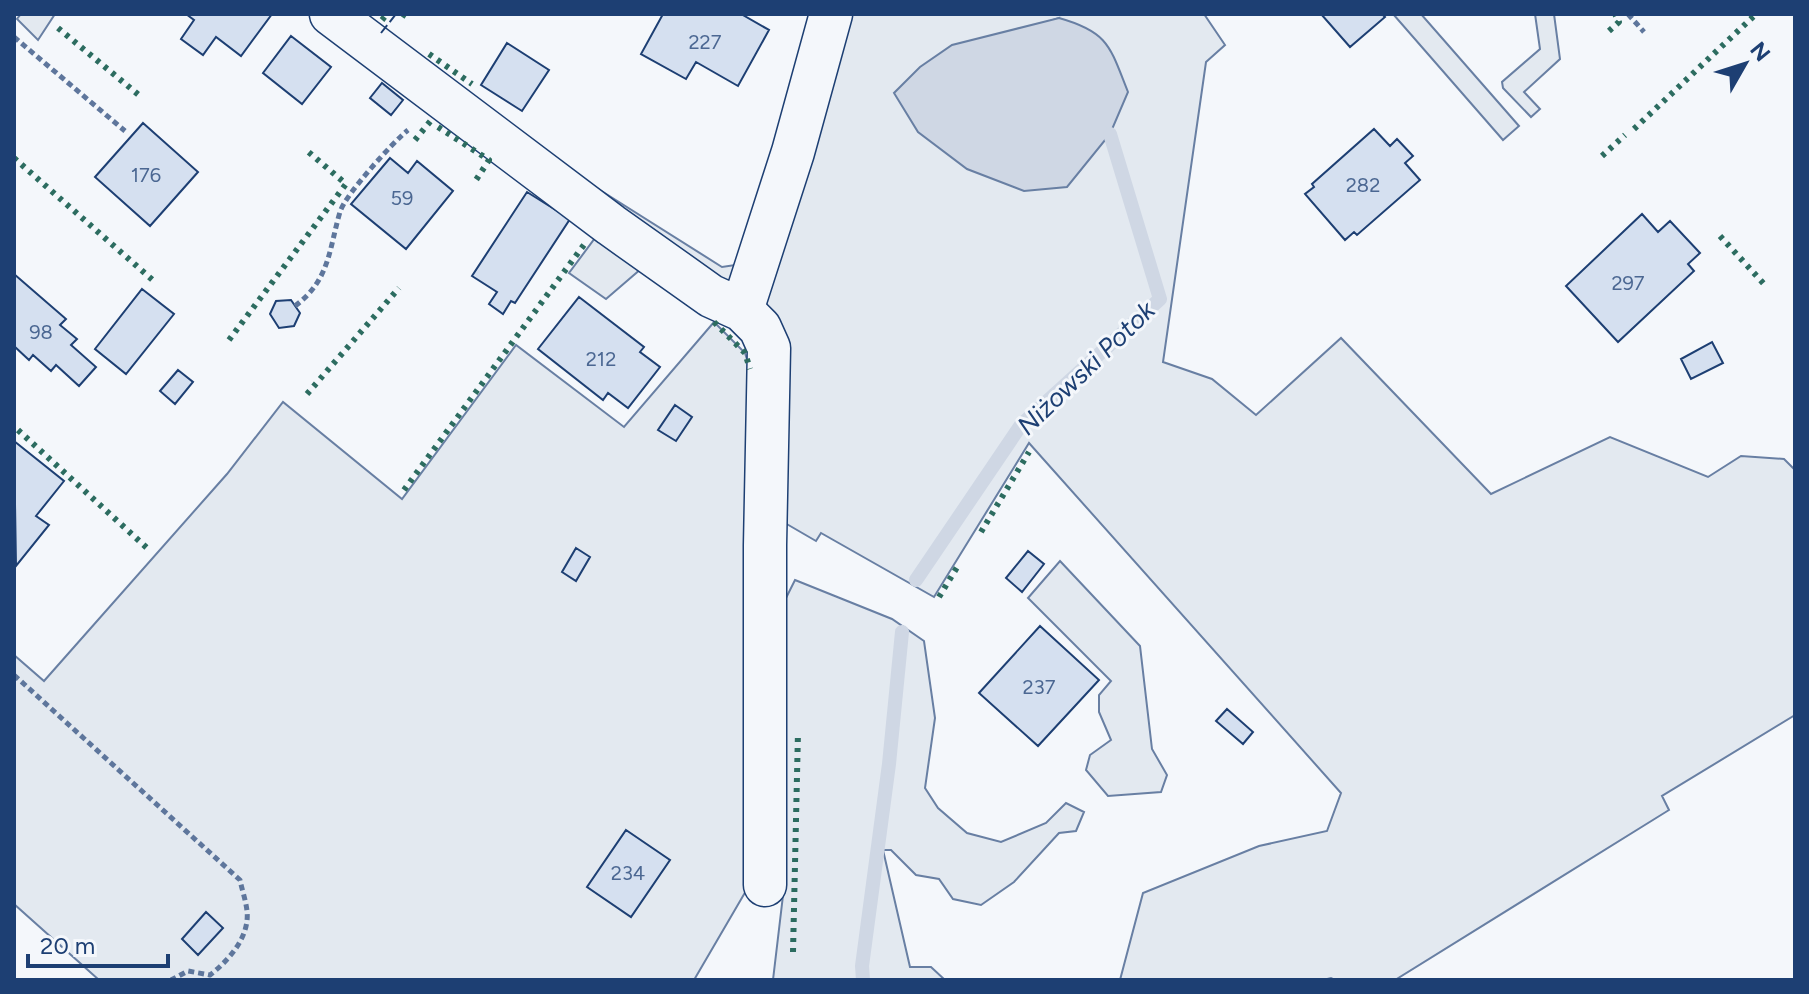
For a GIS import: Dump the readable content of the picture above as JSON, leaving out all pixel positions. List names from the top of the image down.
{
  "water": ["Niżowski Potok"],
  "house_numbers": [
    "227",
    "176",
    "282",
    "59",
    "297",
    "98",
    "212",
    "237",
    "234"
  ],
  "scale_bar": "20 m",
  "north": "top right"
}
